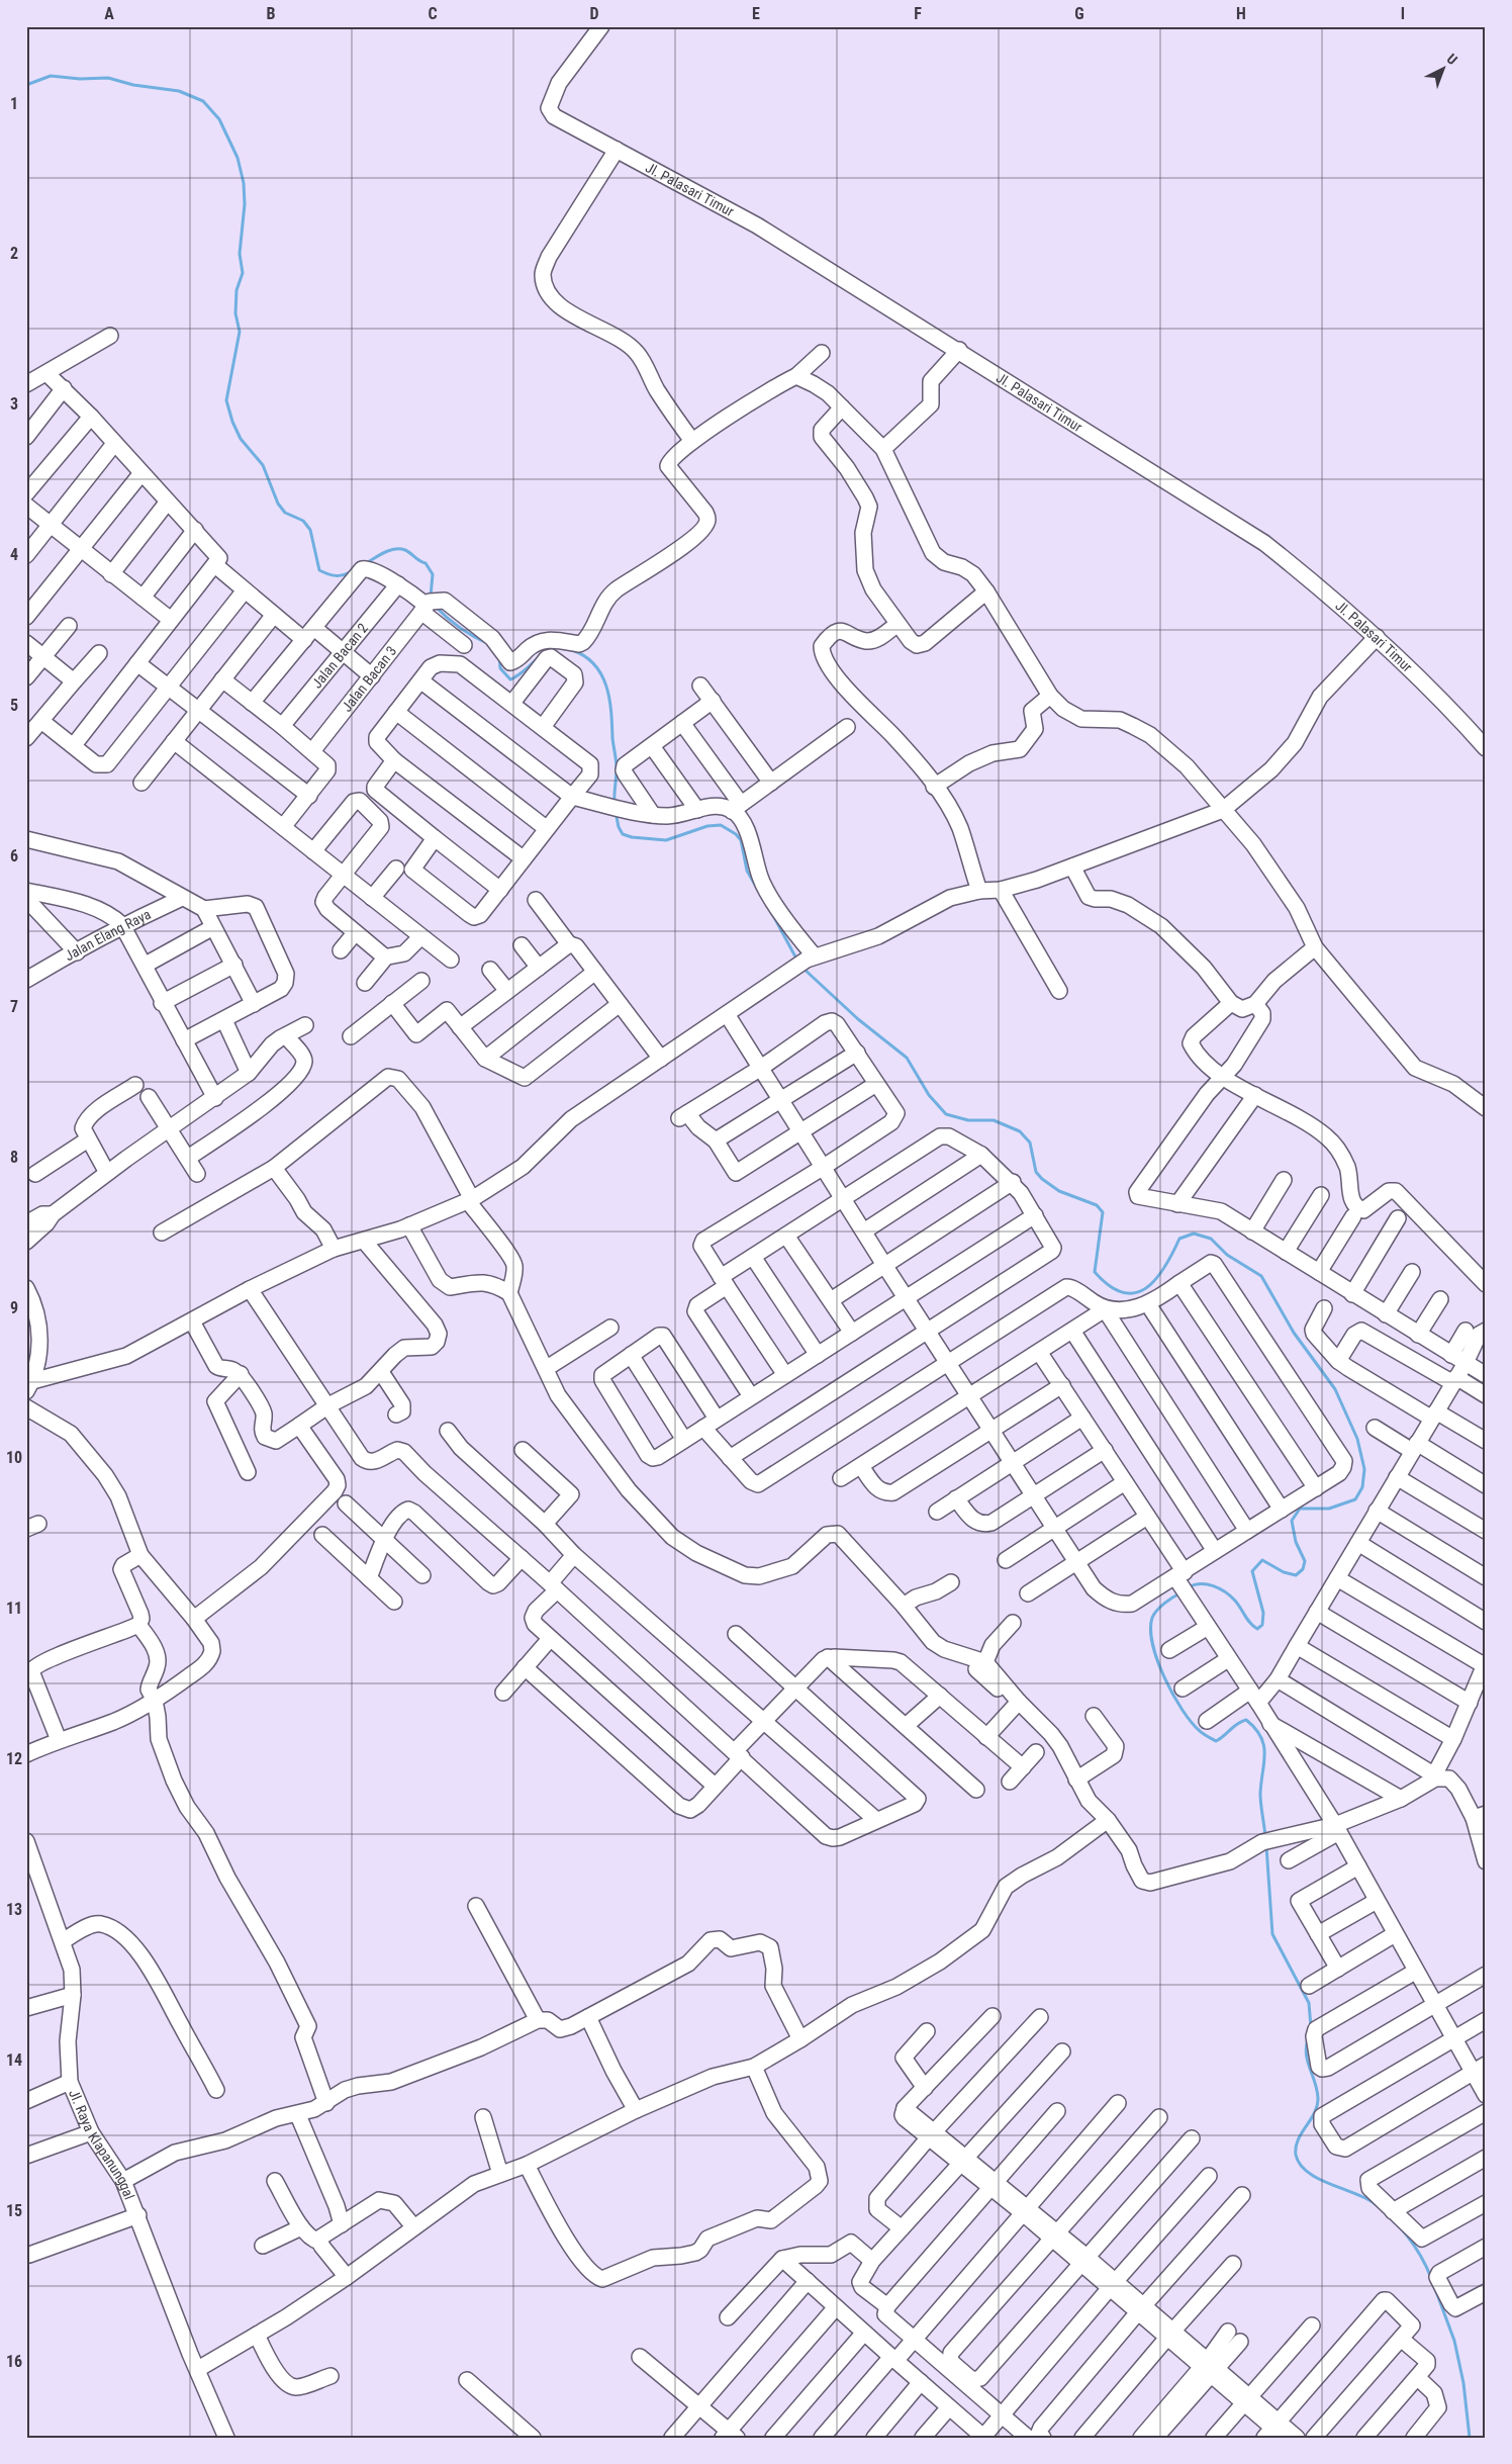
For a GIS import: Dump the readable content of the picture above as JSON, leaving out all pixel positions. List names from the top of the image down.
{
  "streets": {
    "street": [
      "Jl. Palasari Timur",
      "Jalan Bacan 2",
      "Jalan Bacan 3",
      "Jalan Elang Raya",
      "Jl. Raya Klapanunggal"
    ]
  },
  "north": "top right",
  "grid": {
    "columns": [
      "A",
      "B",
      "C",
      "D",
      "E",
      "F",
      "G",
      "H",
      "I"
    ],
    "rows": [
      "1",
      "2",
      "3",
      "4",
      "5",
      "6",
      "7",
      "8",
      "9",
      "10",
      "11",
      "12",
      "13",
      "14",
      "15",
      "16"
    ]
  }
}
